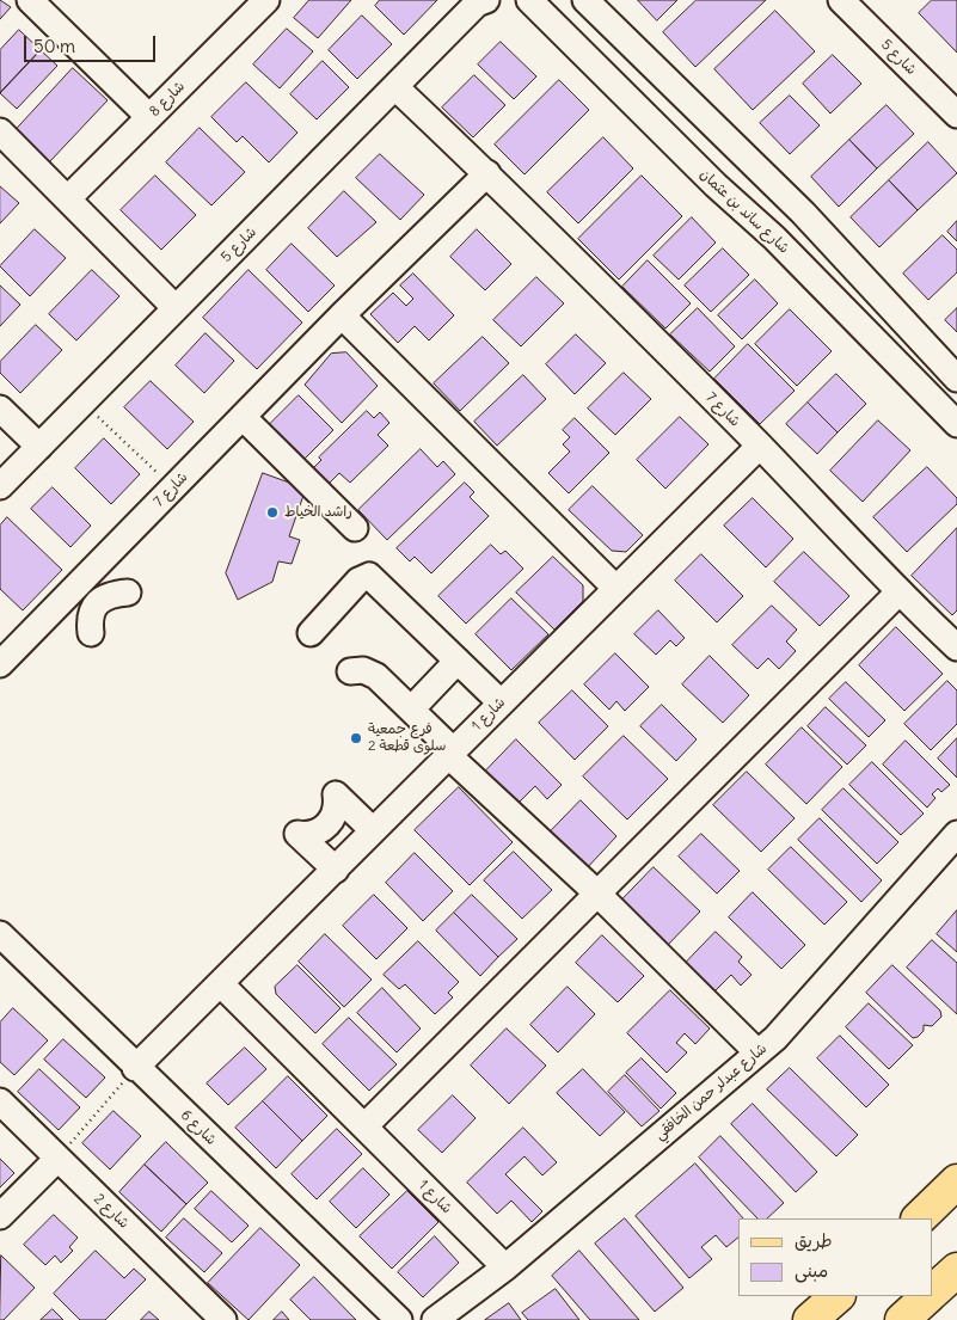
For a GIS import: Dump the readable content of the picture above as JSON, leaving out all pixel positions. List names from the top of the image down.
{
  "streets": {
    "street": [
      "شارع 5",
      "شارع 8",
      "شارع ساند بن عثمان",
      "شارع 7",
      "شارع 1",
      "شارع عبدلر حمن الخافقي",
      "شارع 6",
      "شارع 2"
    ]
  },
  "crossings": [
    ["شارع 5", "شارع 7"],
    ["شارع 7", "شارع 1"],
    ["شارع 1", "شارع عبدلر حمن الخافقي"],
    ["شارع 1", "شارع 6"]
  ],
  "places": ["راشد الخياط", "فرع جمعية سلوى قطعة 2"],
  "legend": ["طريق", "مبنى"],
  "scale_bar": "50 m"
}
